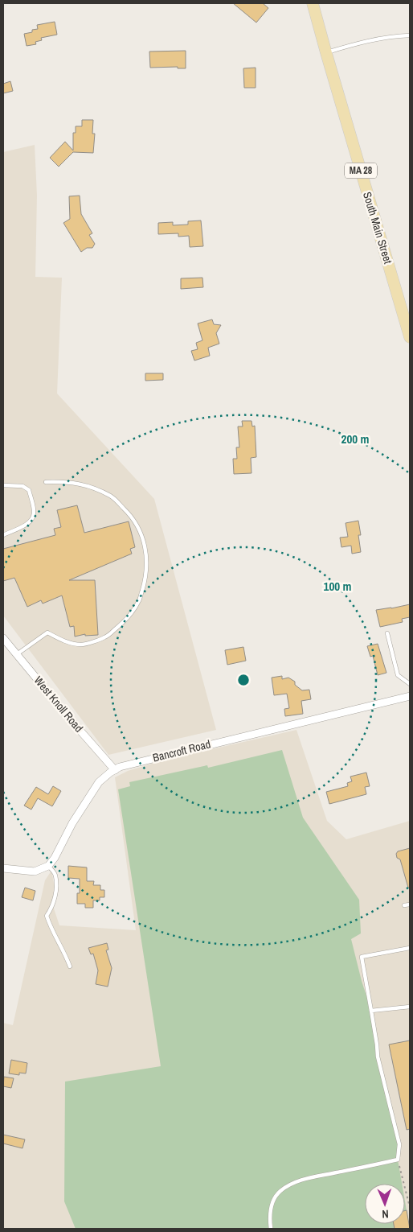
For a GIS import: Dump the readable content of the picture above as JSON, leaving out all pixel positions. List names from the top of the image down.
{
  "streets": {
    "main road": ["MA 28", "South Main Street"],
    "street": ["West Knoll Road", "Bancroft Road"]
  },
  "crossings": [
    ["West Knoll Road", "Bancroft Road"]
  ],
  "north": "bottom",
  "rings": ["200 m", "100 m"]
}
